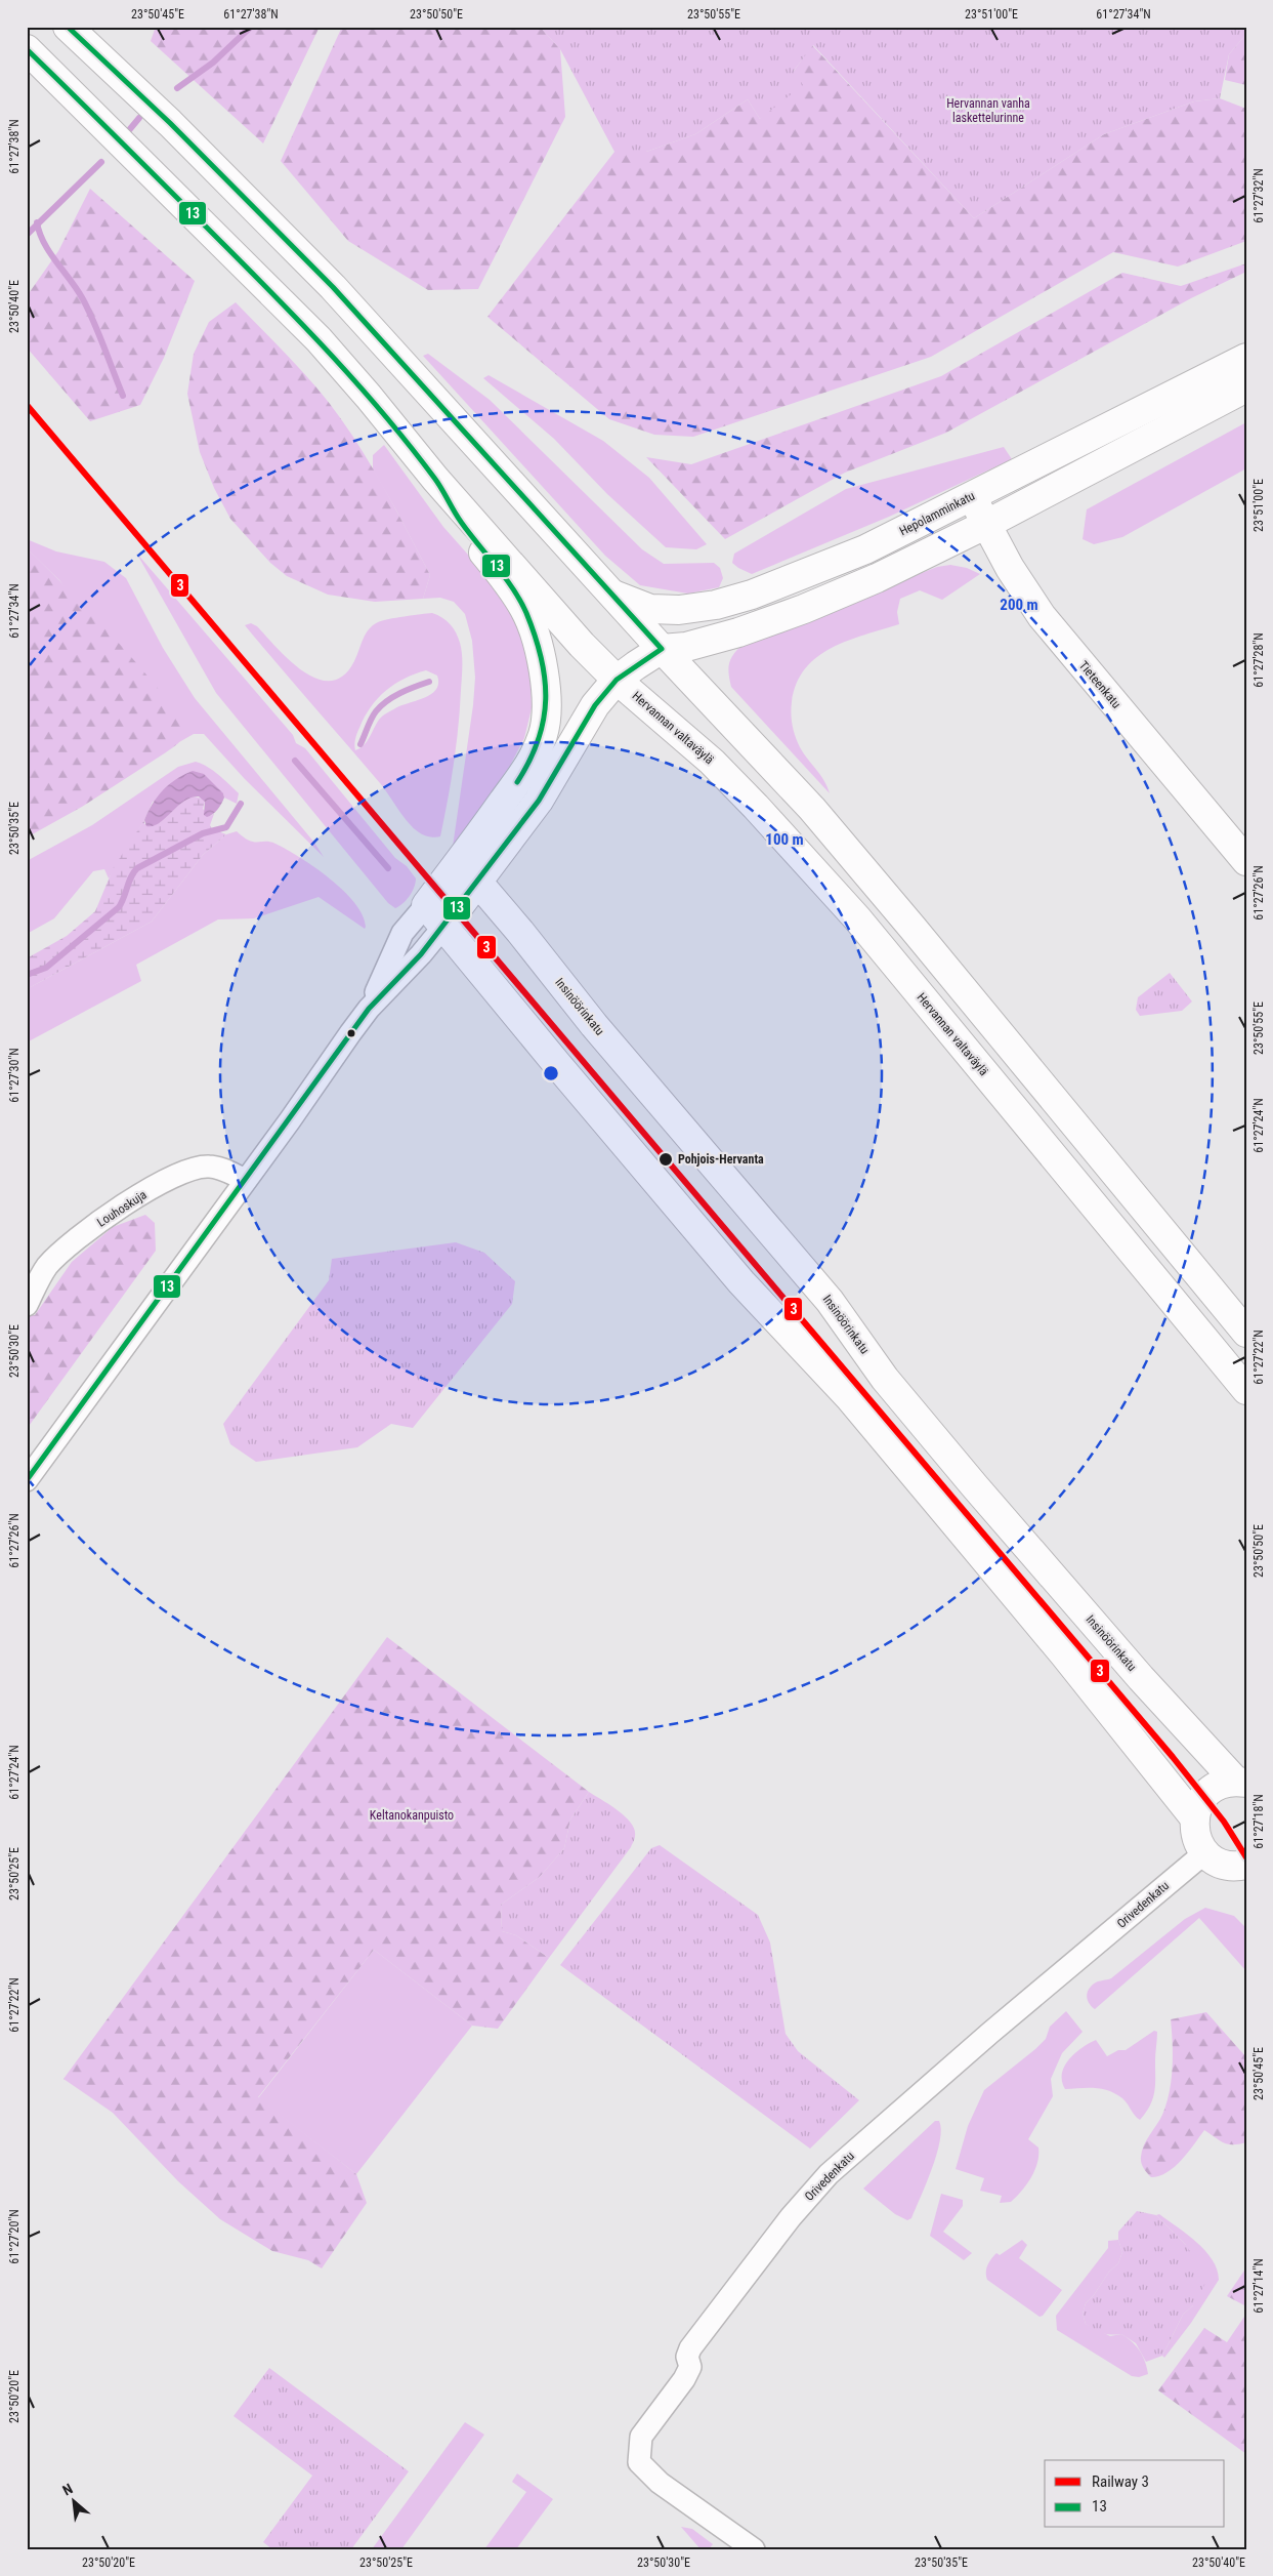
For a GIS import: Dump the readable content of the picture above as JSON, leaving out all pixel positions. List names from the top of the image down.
{
  "streets": {
    "main road": [
      "Hepolamminkatu",
      "Tieteenkatu",
      "Hervannan valtaväylä",
      "Insinöörinkatu"
    ],
    "street": ["Louhoskuja", "Orivedenkatu"]
  },
  "crossings": [
    ["Hepolamminkatu", "Tieteenkatu"]
  ],
  "parks": ["Hervannan vanha laskettelurinne", "Keltanokanpuisto"],
  "places": ["Pohjois-Hervanta"],
  "lines": ["transit line 13", "rail line 3"],
  "legend": ["Railway 3", "13"],
  "north": "top left",
  "coordinates": [
    "23°50'45\"E",
    "61°27'38\"N",
    "23°50'50\"E",
    "23°50'55\"E",
    "23°51'00\"E",
    "61°27'34\"N",
    "61°27'32\"N",
    "23°50'40\"E",
    "61°27'28\"N",
    "23°50'35\"E",
    "61°27'26\"N",
    "61°27'30\"N",
    "61°27'24\"N",
    "23°50'30\"E",
    "61°27'22\"N",
    "61°27'18\"N",
    "23°50'25\"E",
    "61°27'20\"N",
    "61°27'14\"N",
    "23°50'20\"E"
  ],
  "rings": ["200 m", "100 m"]
}
